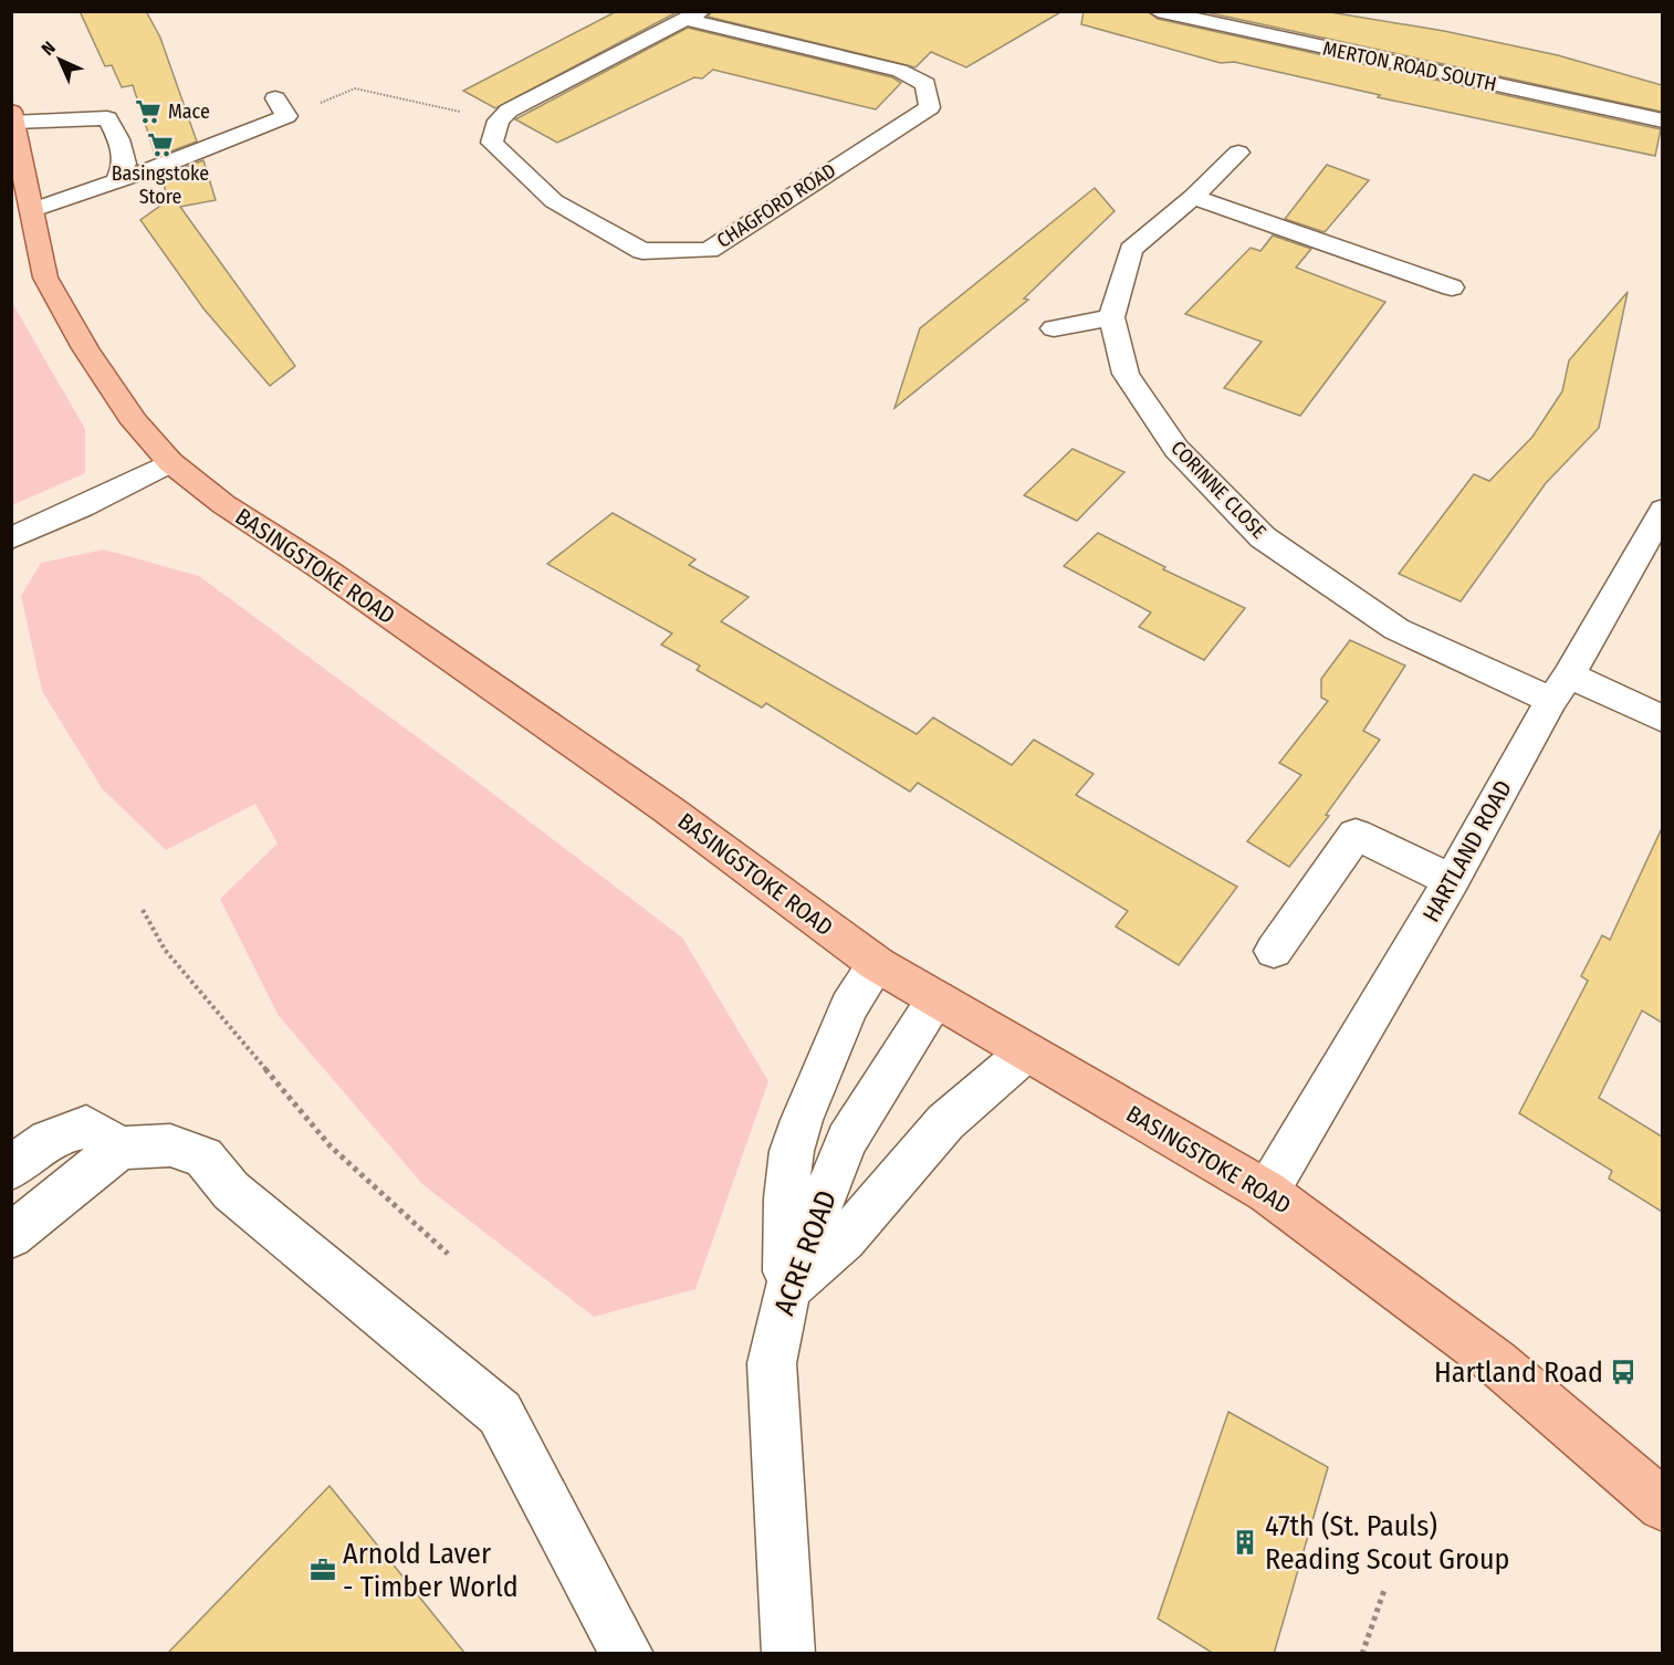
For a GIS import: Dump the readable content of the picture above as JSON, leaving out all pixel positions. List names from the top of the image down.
{
  "streets": {
    "main road": ["BASINGSTOKE ROAD"],
    "street": [
      "MERTON ROAD SOUTH",
      "CHAGFORD ROAD",
      "CORINNE CLOSE",
      "HARTLAND ROAD",
      "ACRE ROAD"
    ]
  },
  "crossings": [
    ["CORINNE CLOSE", "HARTLAND ROAD"],
    ["BASINGSTOKE ROAD", "HARTLAND ROAD"],
    ["BASINGSTOKE ROAD", "ACRE ROAD"]
  ],
  "places": {
    "supermarket": ["Mace", "Basingstoke Store"],
    "bus stop": ["Hartland Road"],
    "building": ["47th (St. Pauls) Reading Scout Group"],
    "office": ["Arnold Laver - Timber World"]
  },
  "north": "top left"
}
